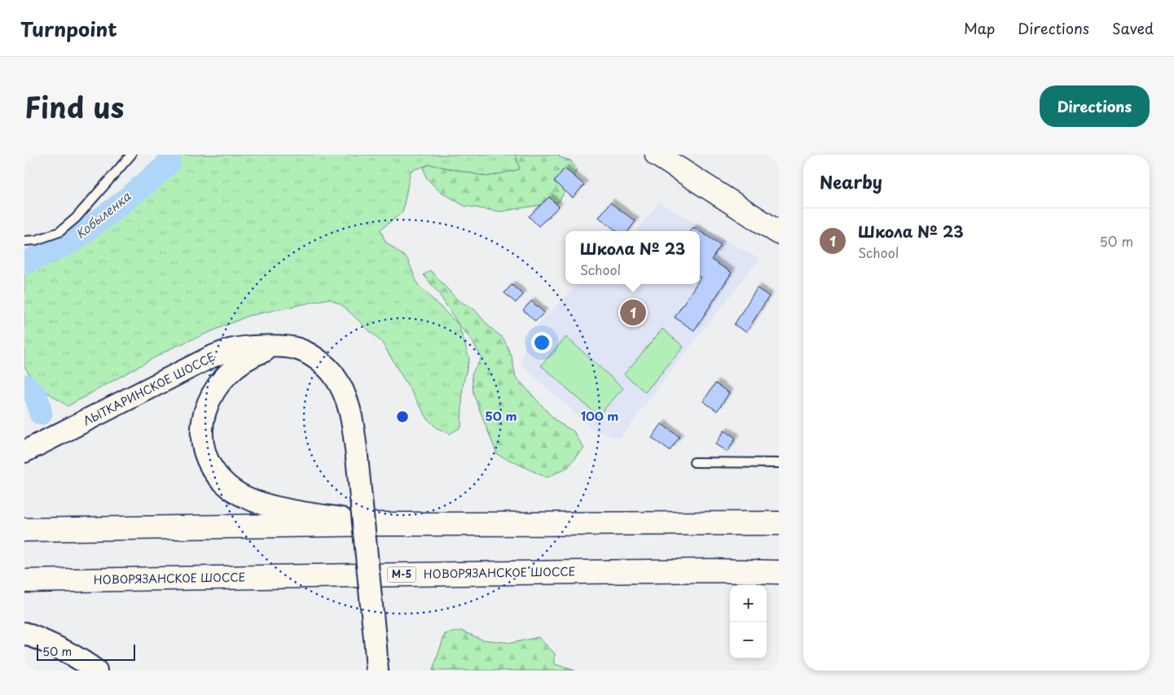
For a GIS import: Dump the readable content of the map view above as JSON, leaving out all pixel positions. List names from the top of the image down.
{
  "streets": {
    "main road": ["ЛЫТКАРИНСКОЕ ШОССЕ", "НОВОРЯЗАНСКОЕ ШОССЕ", "М-5"]
  },
  "water": ["Кобыленка"],
  "scale_bar": "50 m",
  "page": {
    "header": "Turnpoint",
    "nav": ["Map", "Directions", "Saved"],
    "title": "Find us",
    "buttons": "Directions",
    "heading": "Nearby",
    "list": [
      {
        "mark": "1",
        "name": "Школа № 23",
        "note": "School",
        "value": "50 m"
      }
    ],
    "popup": ["Школа № 23", "School"],
    "pins": "1",
    "map_buttons": ["+", "−"],
    "scale": "50 m"
  },
  "rings": ["50 m", "100 m"]
}
